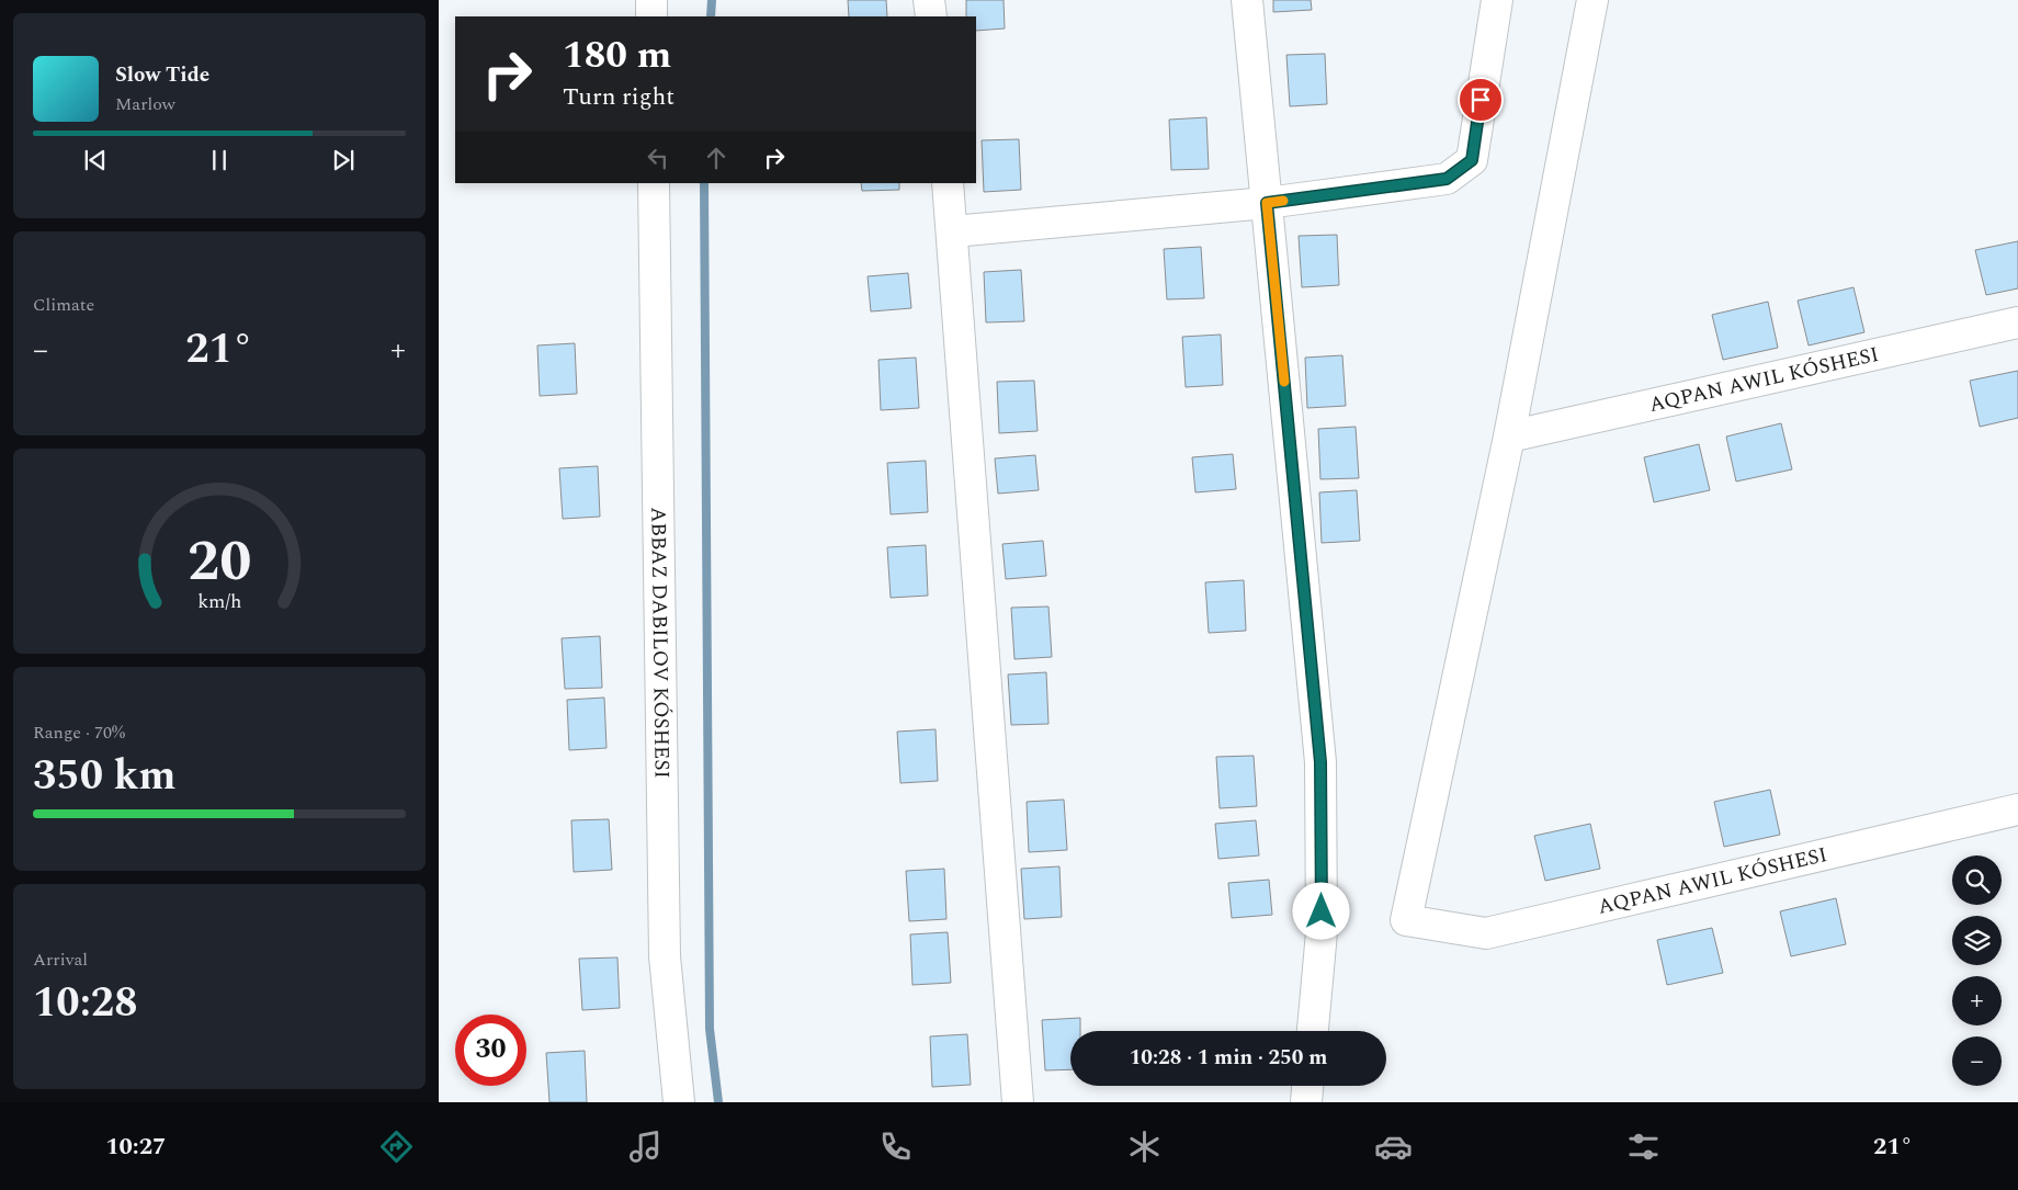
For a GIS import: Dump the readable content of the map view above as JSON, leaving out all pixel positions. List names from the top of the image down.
{
  "streets": {
    "street": ["ABBAZ DABILOV KÓSHESI"]
  },
  "page": {
    "turn": ["180 m", "Turn right"],
    "song": ["Slow Tide", "Marlow"],
    "tile": [
      "Climate",
      ["Range · 70%", "350 km"],
      ["Arrival", "10:28"]
    ],
    "heat": ["−", "21°", "+"],
    "map_buttons": ["+", "−"],
    "limit": "30",
    "trip": "10:28 · 1 min · 250 m",
    "tabs": ["10:27", "21°"],
    "gauge": ["20", "km/h"]
  }
}
